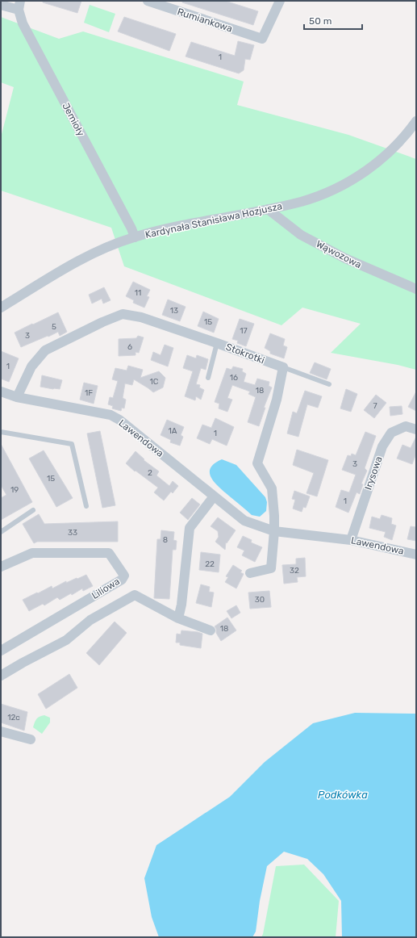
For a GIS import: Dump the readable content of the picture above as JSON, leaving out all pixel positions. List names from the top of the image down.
{
  "streets": {
    "street": [
      "Rumiankowa",
      "Jemioły",
      "Kardynała Stanisława Hozjusza",
      "Wąwozowa",
      "Stokrotki",
      "Lawendowa",
      "Irysowa",
      "Liliowa"
    ]
  },
  "crossings": [
    ["Jemioły", "Kardynała Stanisława Hozjusza"],
    ["Kardynała Stanisława Hozjusza", "Wąwozowa"],
    ["Stokrotki", "Lawendowa"],
    ["Lawendowa", "Irysowa"]
  ],
  "water": ["Podkówka"],
  "house_numbers": [
    "1",
    "11",
    "13",
    "15",
    "5",
    "17",
    "3",
    "6",
    "1",
    "16",
    "1C",
    "18",
    "1F",
    "7",
    "1A",
    "1",
    "3",
    "2",
    "15",
    "19",
    "1",
    "33",
    "8",
    "22",
    "32",
    "30",
    "18",
    "12c"
  ],
  "scale_bar": "50 m"
}
